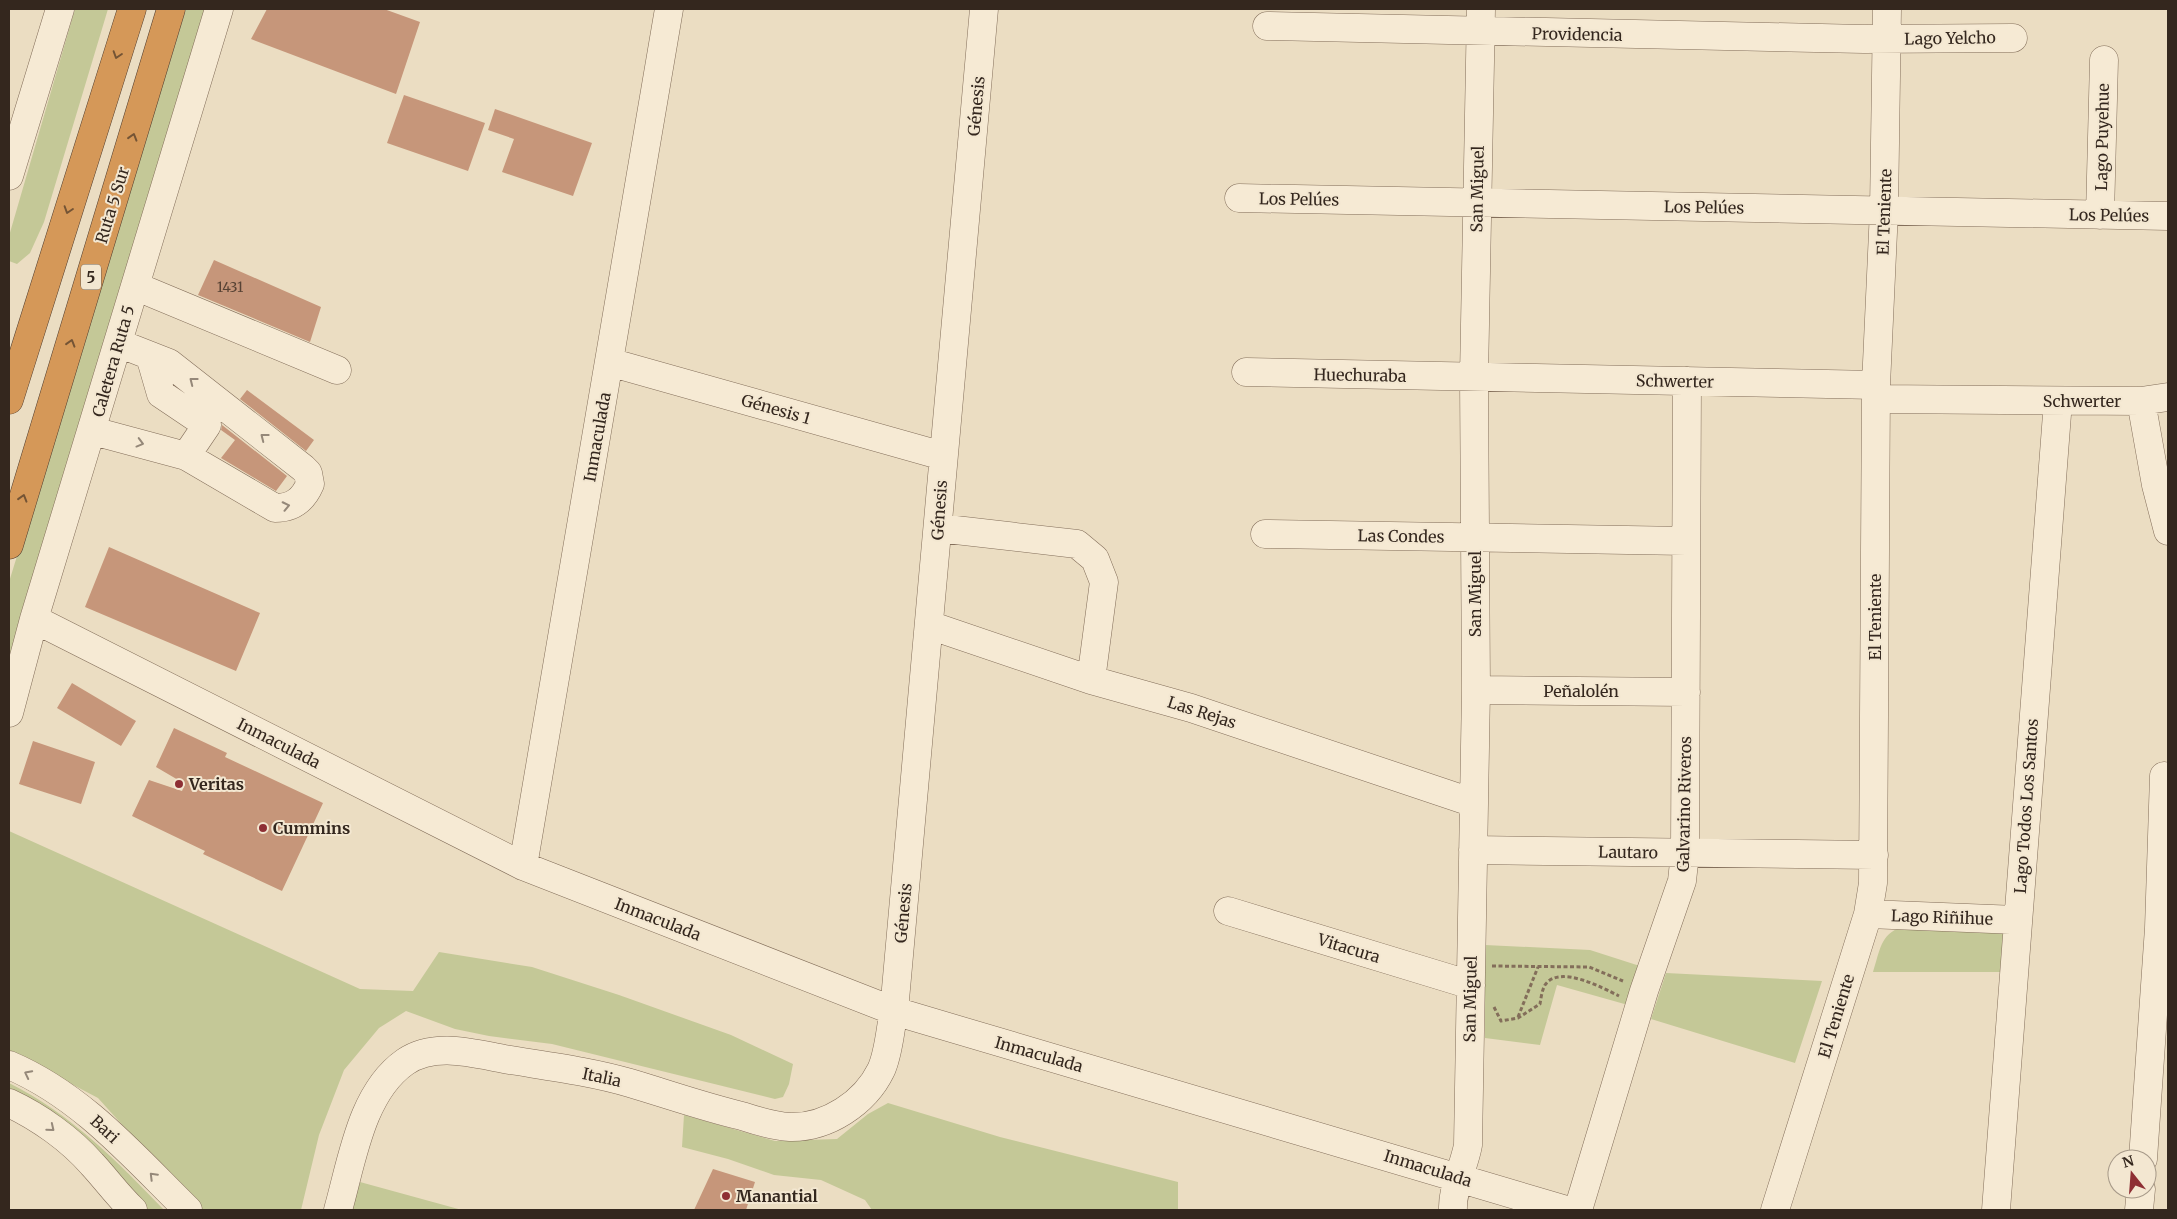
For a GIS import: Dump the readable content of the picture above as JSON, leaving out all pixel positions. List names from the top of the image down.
{
  "streets": {
    "highway": ["Ruta 5 Sur", "5"],
    "street": [
      "Providencia",
      "Lago Yelcho",
      "Génesis",
      "Lago Puyehue",
      "San Miguel",
      "Los Pelúes",
      "El Teniente",
      "Caletera Ruta 5",
      "Huechuraba",
      "Schwerter",
      "Génesis 1",
      "Inmaculada",
      "Las Condes",
      "Peñalolén",
      "Las Rejas",
      "Galvarino Riveros",
      "Lago Todos Los Santos",
      "Lautaro",
      "Lago Riñihue",
      "Vitacura",
      "Italia",
      "Bari"
    ]
  },
  "crossings": [
    ["Providencia", "Lago Yelcho"],
    ["Providencia", "San Miguel"],
    ["Providencia", "El Teniente"],
    ["Lago Yelcho", "El Teniente"],
    ["Génesis", "Génesis 1"],
    ["Génesis", "Inmaculada"],
    ["Génesis", "Las Rejas"],
    ["Génesis", "Italia"],
    ["Lago Puyehue", "Los Pelúes"],
    ["San Miguel", "Los Pelúes"],
    ["San Miguel", "Huechuraba"],
    ["San Miguel", "Schwerter"],
    ["San Miguel", "Inmaculada"],
    ["San Miguel", "Las Condes"],
    ["San Miguel", "Peñalolén"],
    ["San Miguel", "Las Rejas"],
    ["San Miguel", "Lautaro"],
    ["San Miguel", "Vitacura"],
    ["Los Pelúes", "El Teniente"],
    ["El Teniente", "Schwerter"],
    ["El Teniente", "Lautaro"],
    ["El Teniente", "Lago Riñihue"],
    ["Caletera Ruta 5", "Inmaculada"],
    ["Huechuraba", "Schwerter"],
    ["Schwerter", "Galvarino Riveros"],
    ["Schwerter", "Lago Todos Los Santos"],
    ["Génesis 1", "Inmaculada"],
    ["Inmaculada", "Italia"],
    ["Las Condes", "Galvarino Riveros"],
    ["Peñalolén", "Galvarino Riveros"],
    ["Galvarino Riveros", "Lautaro"],
    ["Lago Todos Los Santos", "Lago Riñihue"]
  ],
  "places": ["Veritas", "Cummins", "Manantial"],
  "house_numbers": ["1431"],
  "north": "top"
}
